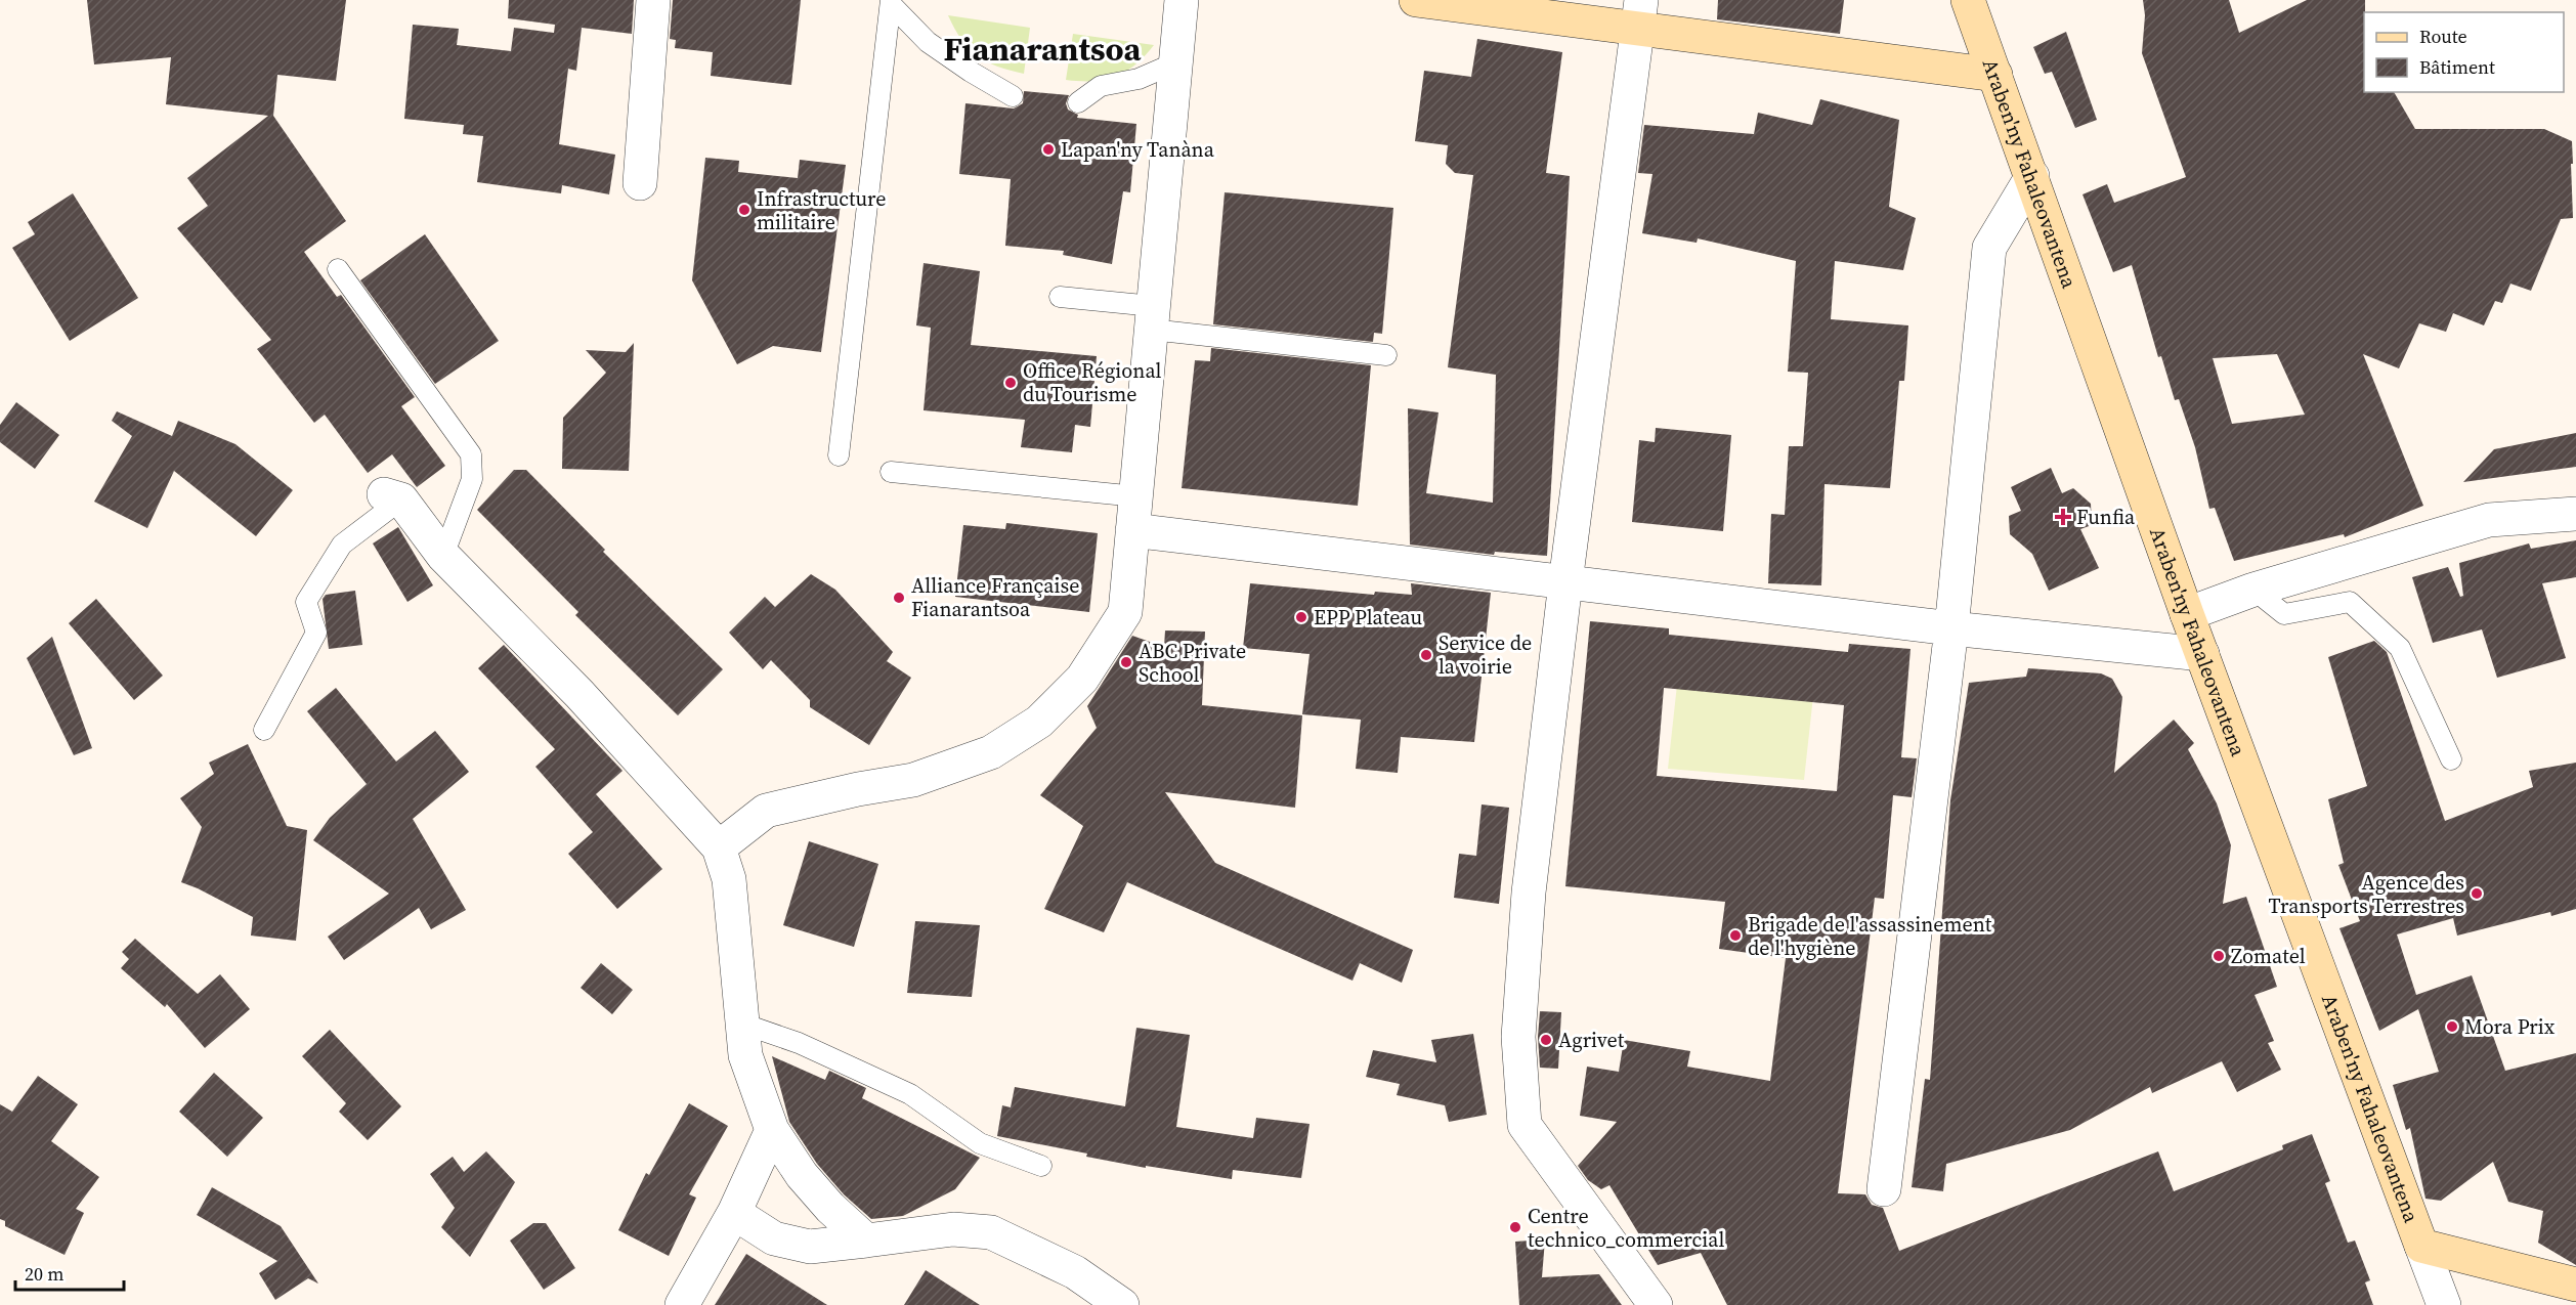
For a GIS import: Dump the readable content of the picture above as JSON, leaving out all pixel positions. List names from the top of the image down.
{
  "streets": {
    "street": ["Araben'ny Fahaleovantena"]
  },
  "districts": ["Fianarantsoa"],
  "places": {
    "other": [
      "Lapan'ny Tanàna",
      "Infrastructure militaire",
      "Office Régional du Tourisme",
      "Alliance Française Fianarantsoa",
      "EPP Plateau",
      "Service de la voirie",
      "ABC Private School",
      "Agence des Transports Terrestres",
      "Brigade de l'assassinement de l'hygiène",
      "Zomatel",
      "Mora Prix",
      "Agrivet",
      "Centre technico_commercial"
    ],
    "health": ["Funfia"]
  },
  "legend": ["Route", "Bâtiment"],
  "scale_bar": "20 m"
}
